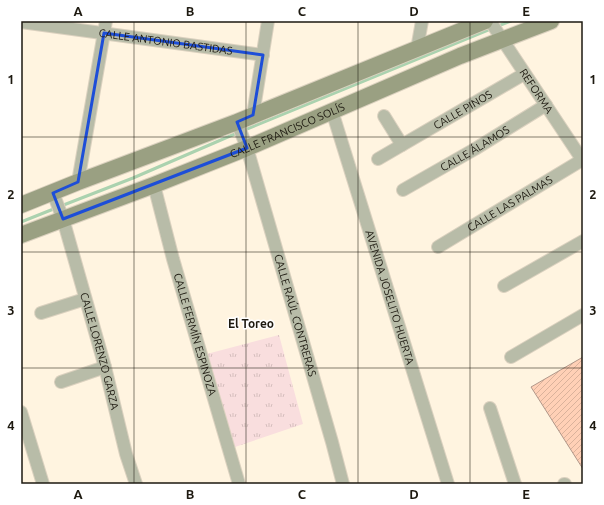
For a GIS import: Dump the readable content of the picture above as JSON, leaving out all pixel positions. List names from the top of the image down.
{
  "streets": {
    "main road": ["CALLE FRANCISCO SOLÍS"],
    "street": [
      "CALLE ANTONIO BASTIDAS",
      "REFORMA",
      "CALLE PINOS",
      "CALLE ÁLAMOS",
      "CALLE LAS PALMAS",
      "AVENIDA JOSELITO HUERTA",
      "CALLE RAÚL CONTRERAS",
      "CALLE FERMÍN ESPINOZA",
      "CALLE LORENZO GARZA"
    ]
  },
  "crossings": [
    ["REFORMA", "CALLE PINOS"],
    ["REFORMA", "CALLE FRANCISCO SOLÍS"],
    ["REFORMA", "CALLE ÁLAMOS"],
    ["REFORMA", "CALLE LAS PALMAS"],
    ["CALLE FRANCISCO SOLÍS", "AVENIDA JOSELITO HUERTA"],
    ["CALLE FRANCISCO SOLÍS", "CALLE RAÚL CONTRERAS"],
    ["CALLE FRANCISCO SOLÍS", "CALLE FERMÍN ESPINOZA"],
    ["CALLE FRANCISCO SOLÍS", "CALLE LORENZO GARZA"]
  ],
  "districts": ["El Toreo"],
  "grid": {
    "columns": [
      "A",
      "B",
      "C",
      "D",
      "E"
    ],
    "rows": [
      "1",
      "2",
      "3",
      "4"
    ]
  }
}
